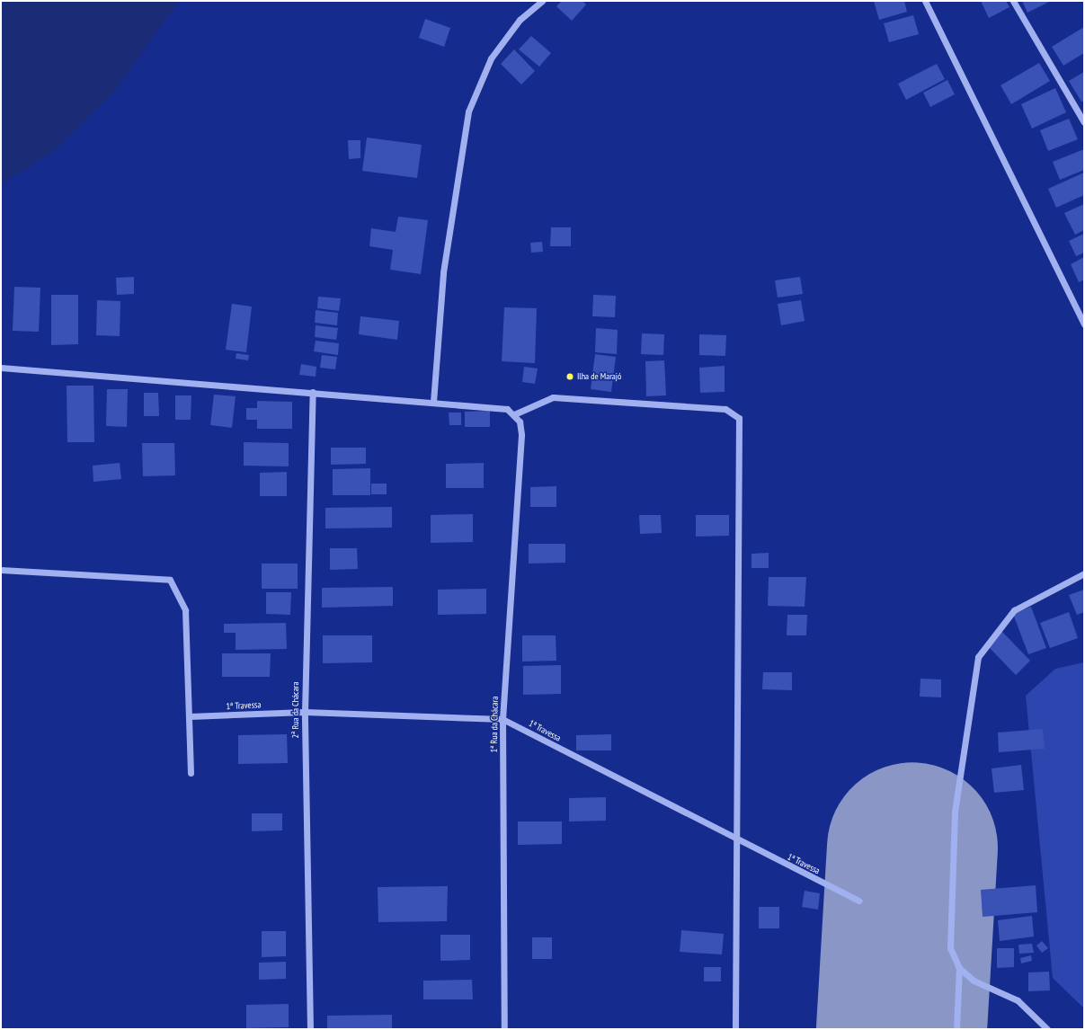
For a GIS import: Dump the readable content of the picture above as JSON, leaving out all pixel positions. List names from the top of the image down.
{
  "streets": {
    "street": ["1ª Travessa", "2ª Rua da Chácara", "1ª Rua da Chácara"]
  },
  "crossings": [
    ["1ª Travessa", "2ª Rua da Chácara"],
    ["1ª Travessa", "1ª Rua da Chácara"]
  ],
  "places": ["Ilha de Marajó"]
}
